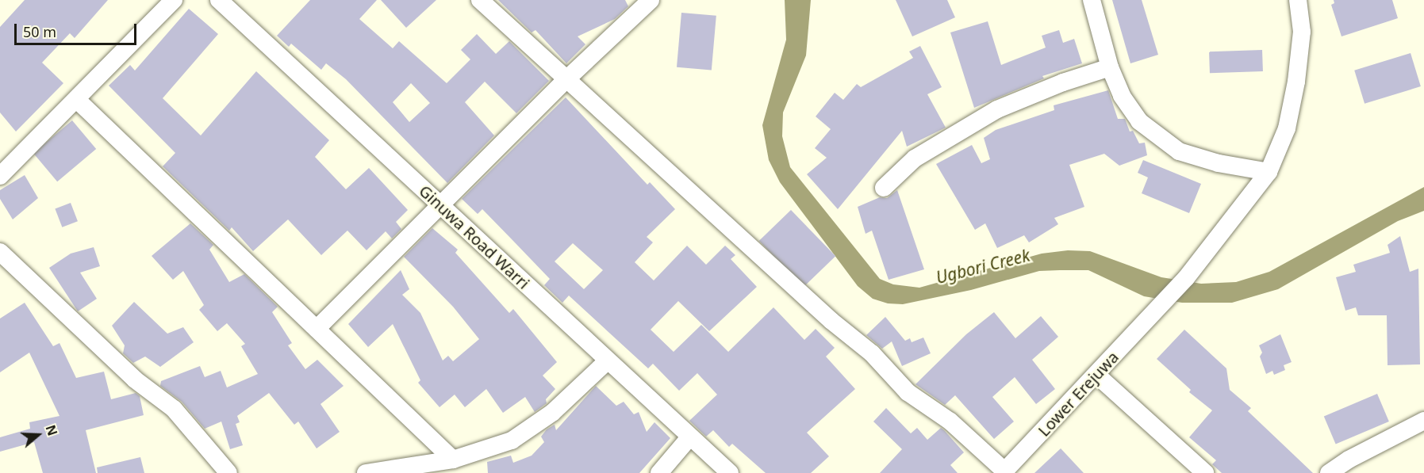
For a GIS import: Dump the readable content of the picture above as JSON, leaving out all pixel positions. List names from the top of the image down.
{
  "streets": {
    "street": ["Ginuwa Road Warri", "Lower Erejuwa"]
  },
  "water": ["Ugbori Creek"],
  "scale_bar": "50 m",
  "north": "right"
}
